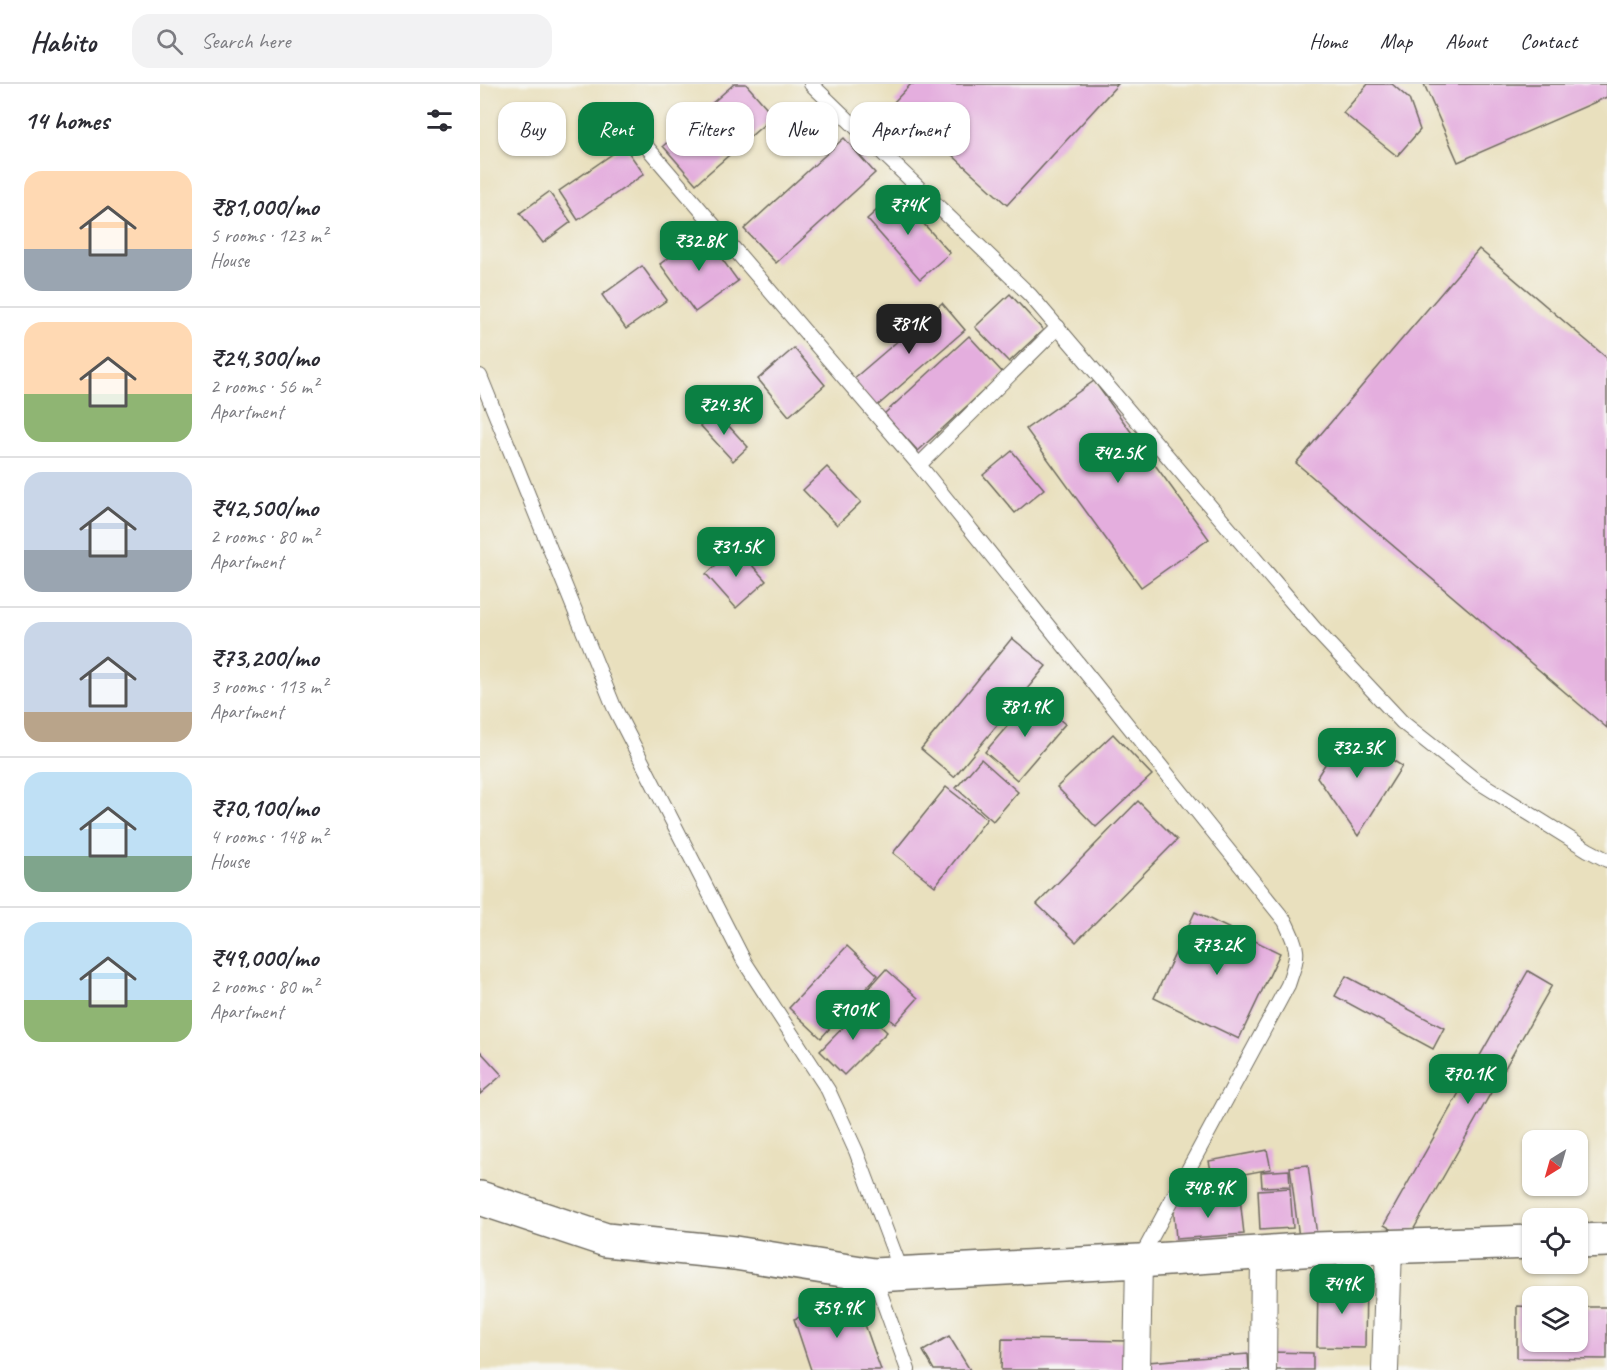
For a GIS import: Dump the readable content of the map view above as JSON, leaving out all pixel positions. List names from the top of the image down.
{
  "north": "bottom left",
  "page": {
    "header": "Habito",
    "search": "Search here",
    "nav": [
      "Home",
      "Map",
      "About",
      "Contact"
    ],
    "heading": "14 homes",
    "chip": [
      "Buy",
      "Rent",
      "Filters",
      "New",
      "Apartment"
    ],
    "list": [
      {
        "name": "₹81,000/mo",
        "note": "5 rooms · 123 m² · House"
      },
      {
        "name": "₹24,300/mo",
        "note": "2 rooms · 56 m² · Apartment"
      },
      {
        "name": "₹42,500/mo",
        "note": "2 rooms · 80 m² · Apartment"
      },
      {
        "name": "₹73,200/mo",
        "note": "3 rooms · 113 m² · Apartment"
      },
      {
        "name": "₹70,100/mo",
        "note": "4 rooms · 148 m² · House"
      },
      {
        "name": "₹49,000/mo",
        "note": "2 rooms · 80 m² · Apartment"
      }
    ],
    "price": [
      "₹74K",
      "₹32.8K",
      "₹81K",
      "₹24.3K",
      "₹42.5K",
      "₹31.5K",
      "₹81.9K",
      "₹32.3K",
      "₹73.2K",
      "₹101K",
      "₹70.1K",
      "₹48.9K",
      "₹49K",
      "₹59.9K"
    ]
  }
}
